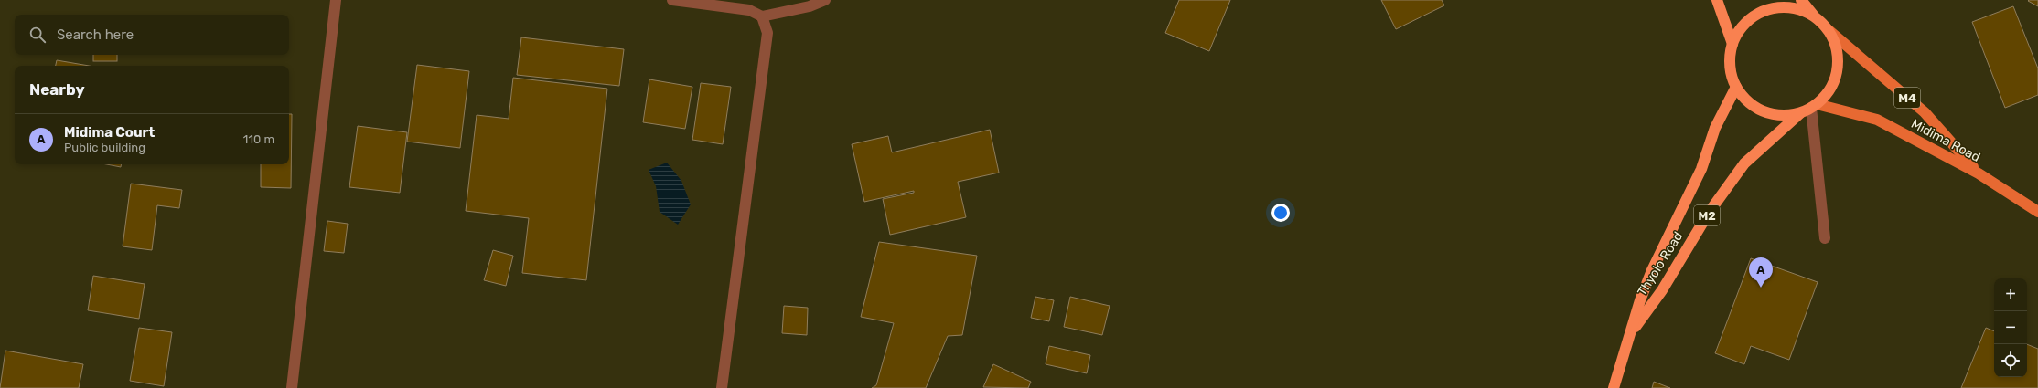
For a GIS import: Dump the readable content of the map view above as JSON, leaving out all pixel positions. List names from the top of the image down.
{
  "streets": {
    "highway": ["M2", "Thyolo Road"],
    "main road": ["M4", "Midima Road"]
  },
  "crossings": [
    ["Midima Road", "M2"],
    ["Midima Road", "Thyolo Road"],
    ["M2", "Thyolo Road"]
  ],
  "page": {
    "search": "Search here",
    "heading": "Nearby",
    "list": [
      {
        "mark": "A",
        "name": "Midima Court",
        "note": "Public building",
        "value": "110 m"
      }
    ],
    "pins": "A",
    "map_buttons": ["+", "−"]
  }
}
